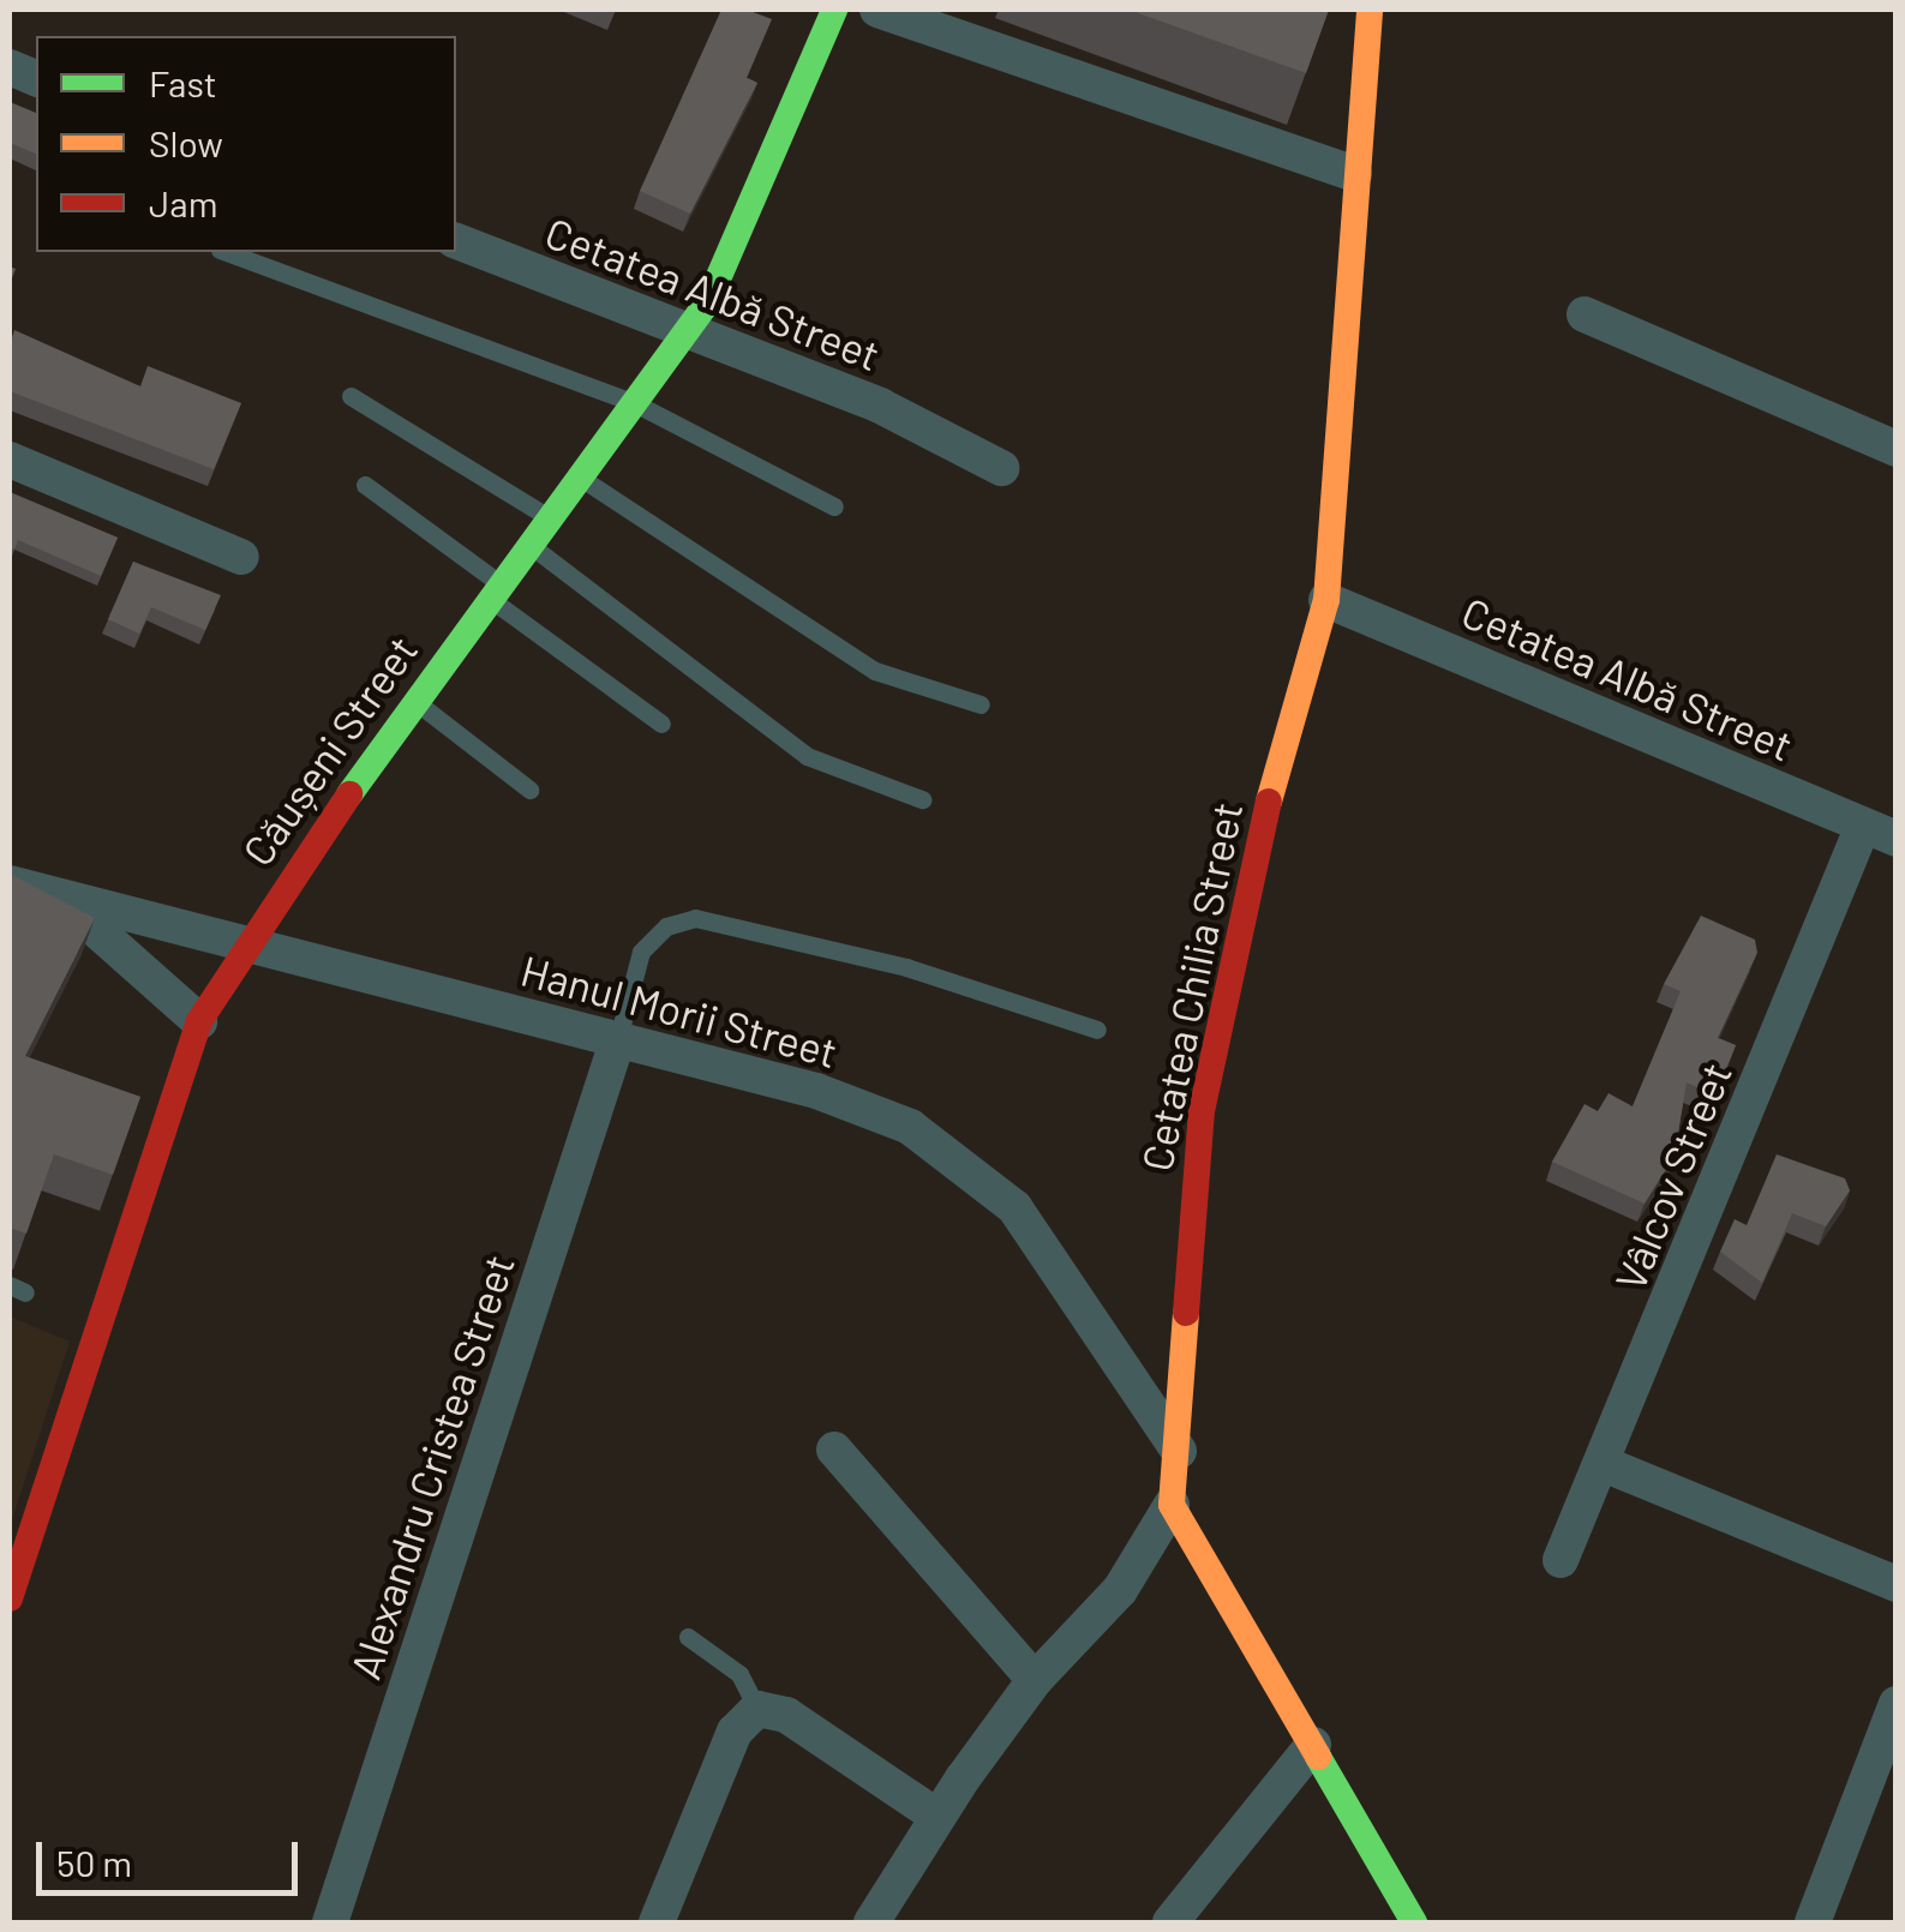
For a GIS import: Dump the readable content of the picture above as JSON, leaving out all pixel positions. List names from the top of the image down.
{
  "streets": {
    "street": [
      "Cetatea Albă Street",
      "Căușeni Street",
      "Cetatea Chilia Street",
      "Hanul Morii Street",
      "Vâlcov Street",
      "Alexandru Cristea Street"
    ]
  },
  "crossings": [
    ["Cetatea Albă Street", "Căușeni Street"],
    ["Cetatea Albă Street", "Cetatea Chilia Street"],
    ["Cetatea Albă Street", "Vâlcov Street"],
    ["Căușeni Street", "Hanul Morii Street"],
    ["Cetatea Chilia Street", "Hanul Morii Street"],
    ["Hanul Morii Street", "Alexandru Cristea Street"]
  ],
  "legend": ["Fast", "Slow", "Jam"],
  "scale_bar": "50 m"
}
